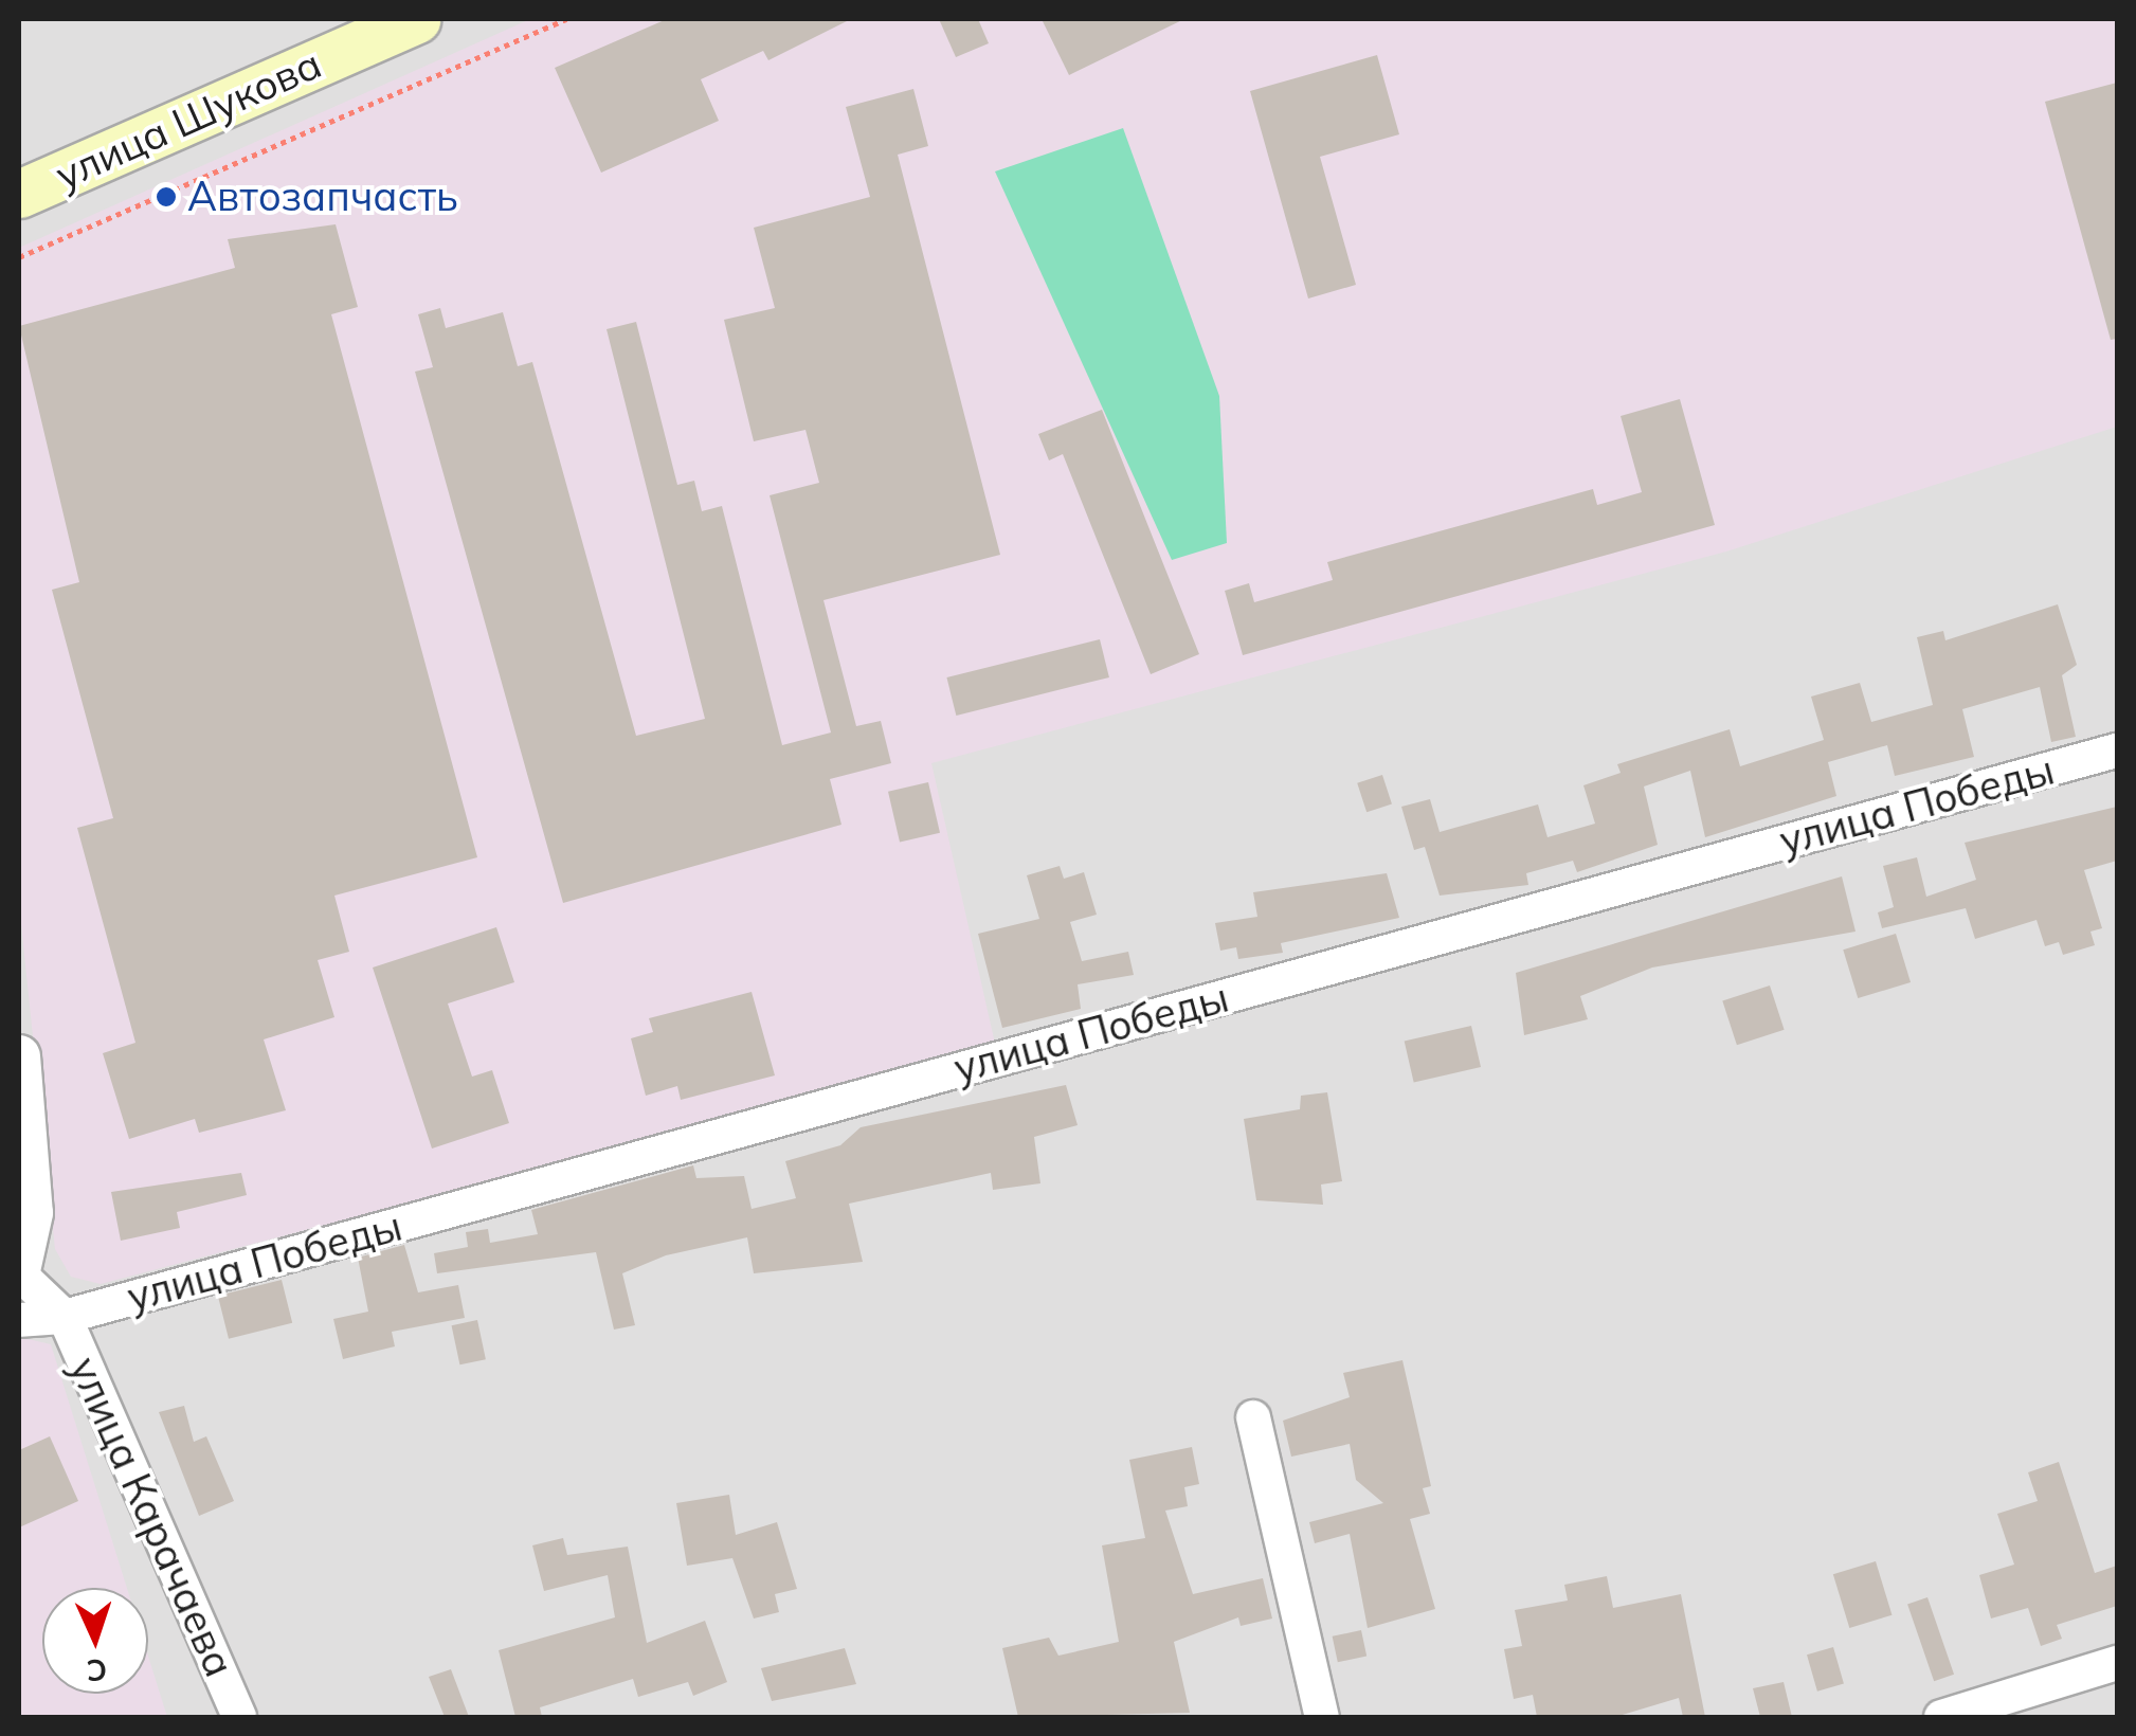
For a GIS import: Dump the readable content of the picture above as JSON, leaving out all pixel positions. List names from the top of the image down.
{
  "streets": {
    "main road": ["улица Шукова"],
    "street": ["улица Победы", "улица Карачаева"]
  },
  "crossings": [
    ["улица Победы", "улица Карачаева"]
  ],
  "places": ["Автозапчасть"],
  "north": "bottom"
}
